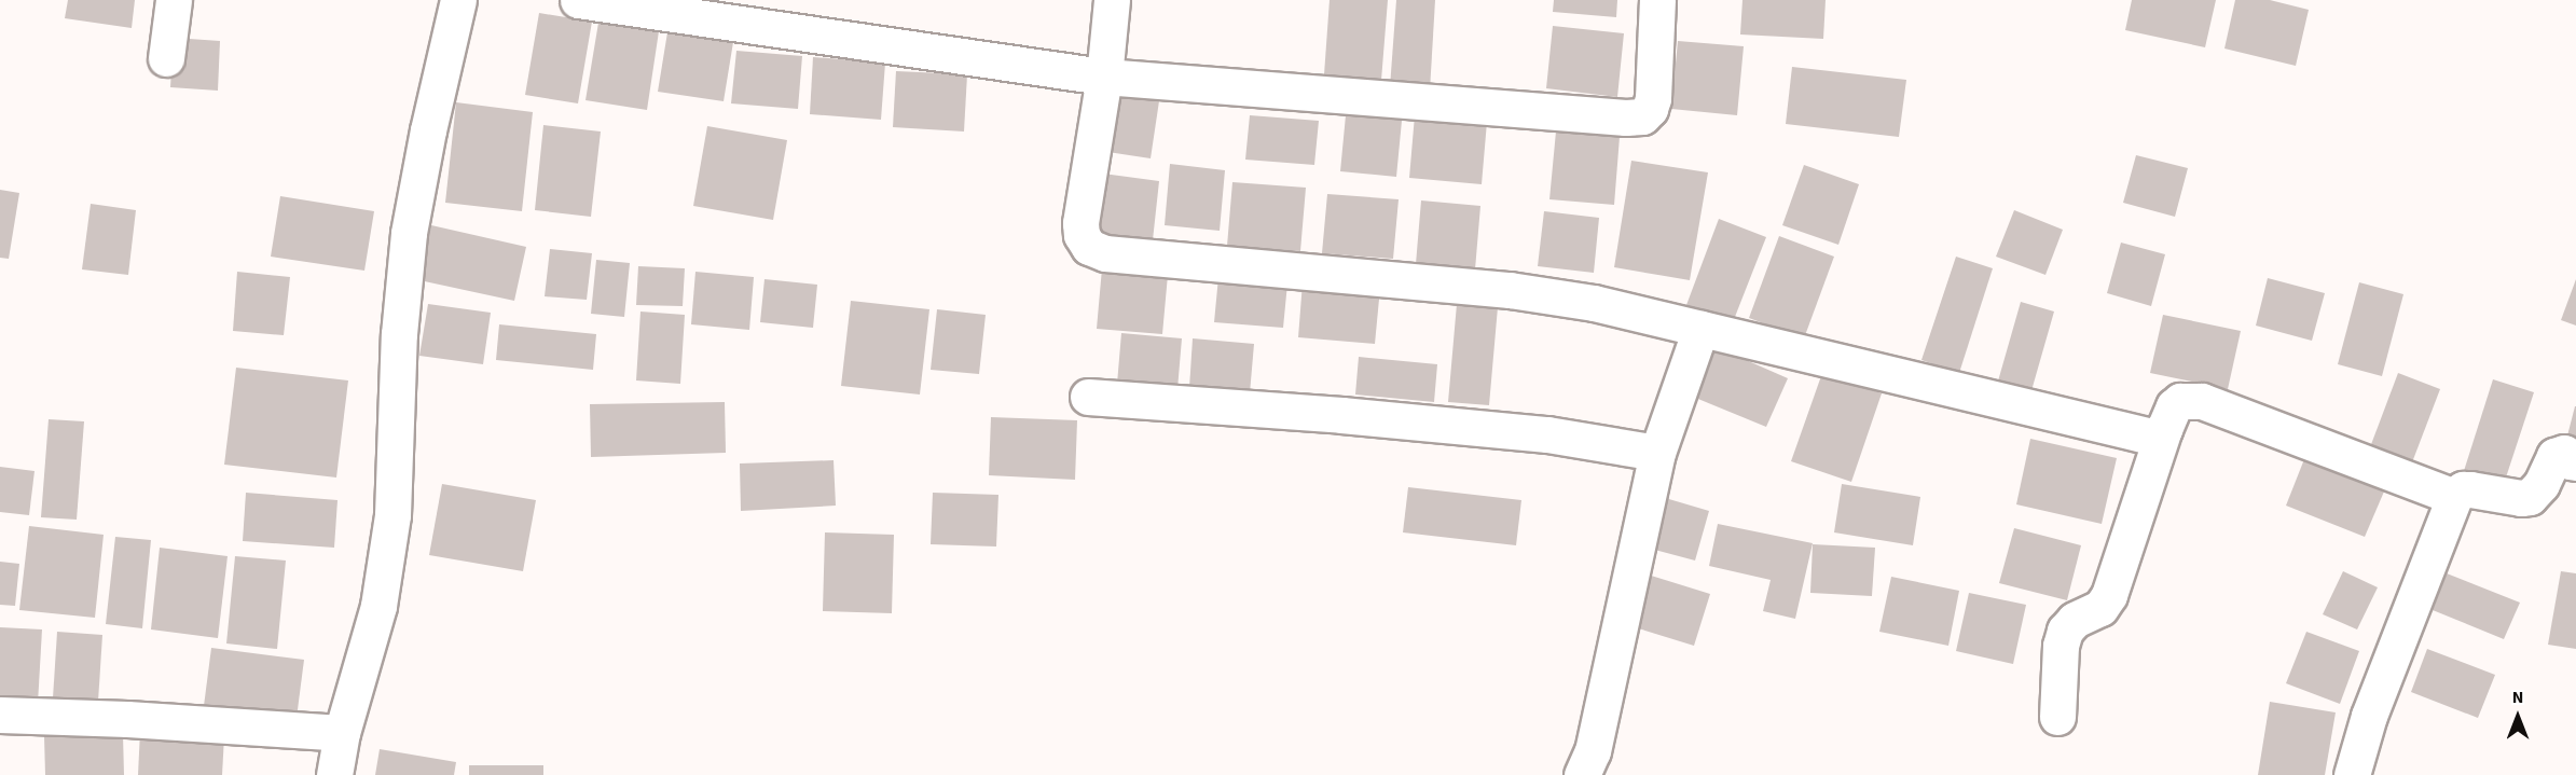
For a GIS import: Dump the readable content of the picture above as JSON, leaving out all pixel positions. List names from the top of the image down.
{
  "north": "top"
}
